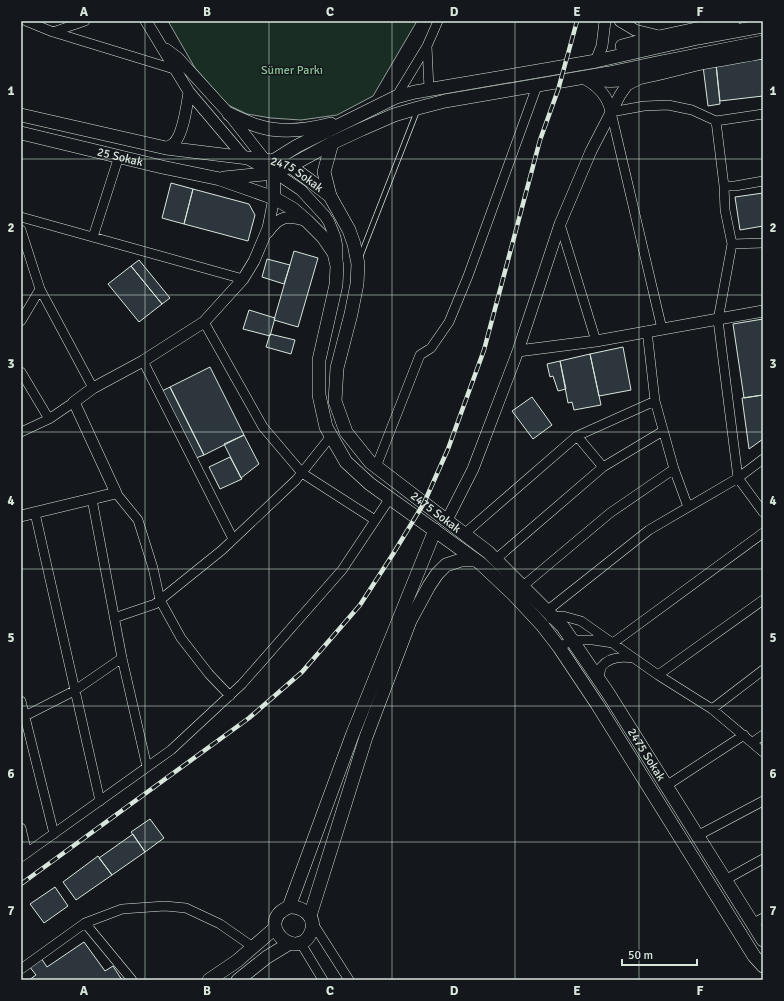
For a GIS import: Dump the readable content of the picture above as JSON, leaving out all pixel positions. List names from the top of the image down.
{
  "streets": {
    "main road": ["25 Sokak", "2475 Sokak"]
  },
  "crossings": [
    ["25 Sokak", "2475 Sokak"]
  ],
  "parks": ["Sümer Parkı"],
  "scale_bar": "50 m",
  "grid": {
    "columns": [
      "A",
      "B",
      "C",
      "D",
      "E",
      "F"
    ],
    "rows": [
      "1",
      "2",
      "3",
      "4",
      "5",
      "6",
      "7"
    ]
  }
}
